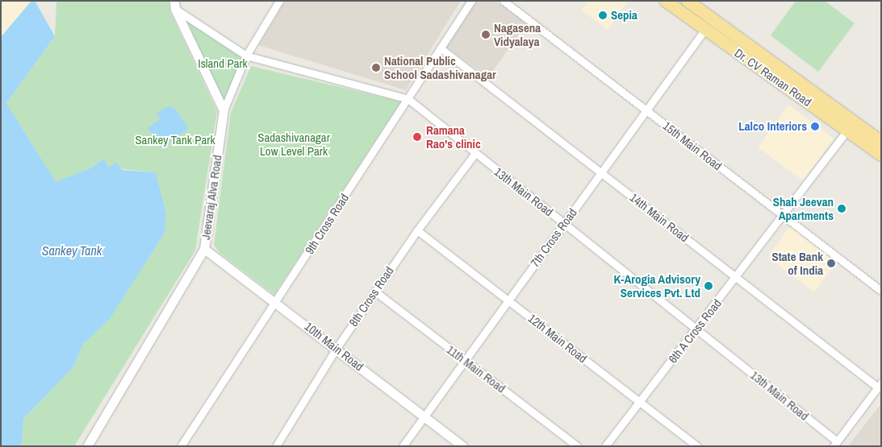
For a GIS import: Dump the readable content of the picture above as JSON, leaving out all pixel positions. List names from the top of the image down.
{
  "streets": {
    "highway": ["Dr. CV Raman Road"],
    "street": [
      "15th Main Road",
      "13th Main Road",
      "Jeevaraj Alva Road",
      "14th Main Road",
      "9th Cross Road",
      "7th Cross Road",
      "8th Cross Road",
      "6th A Cross Road",
      "12th Main Road",
      "10th Main Road",
      "11th Main Road"
    ]
  },
  "crossings": [
    ["Dr. CV Raman Road", "7th Cross Road"],
    ["Dr. CV Raman Road", "6th A Cross Road"],
    ["15th Main Road", "7th Cross Road"],
    ["15th Main Road", "6th A Cross Road"],
    ["13th Main Road", "9th Cross Road"],
    ["13th Main Road", "7th Cross Road"],
    ["13th Main Road", "8th Cross Road"],
    ["13th Main Road", "6th A Cross Road"],
    ["Jeevaraj Alva Road", "10th Main Road"],
    ["14th Main Road", "9th Cross Road"],
    ["14th Main Road", "7th Cross Road"],
    ["14th Main Road", "6th A Cross Road"],
    ["9th Cross Road", "10th Main Road"],
    ["7th Cross Road", "12th Main Road"],
    ["7th Cross Road", "10th Main Road"],
    ["7th Cross Road", "11th Main Road"],
    ["8th Cross Road", "12th Main Road"],
    ["8th Cross Road", "10th Main Road"],
    ["8th Cross Road", "11th Main Road"],
    ["6th A Cross Road", "12th Main Road"]
  ],
  "water": ["Sankey Tank"],
  "parks": ["Island Park", "Sadashivanagar Low Level Park", "Sankey Tank Park"],
  "places": [
    "Sepia",
    "Nagasena Vidyalaya",
    "National Public School Sadashivanagar",
    "Lalco Interiors",
    "Ramana Rao's clinic",
    "Shah Jeevan Apartments",
    "State Bank of India",
    "K-Arogia Advisory Services Pvt. Ltd"
  ]
}
